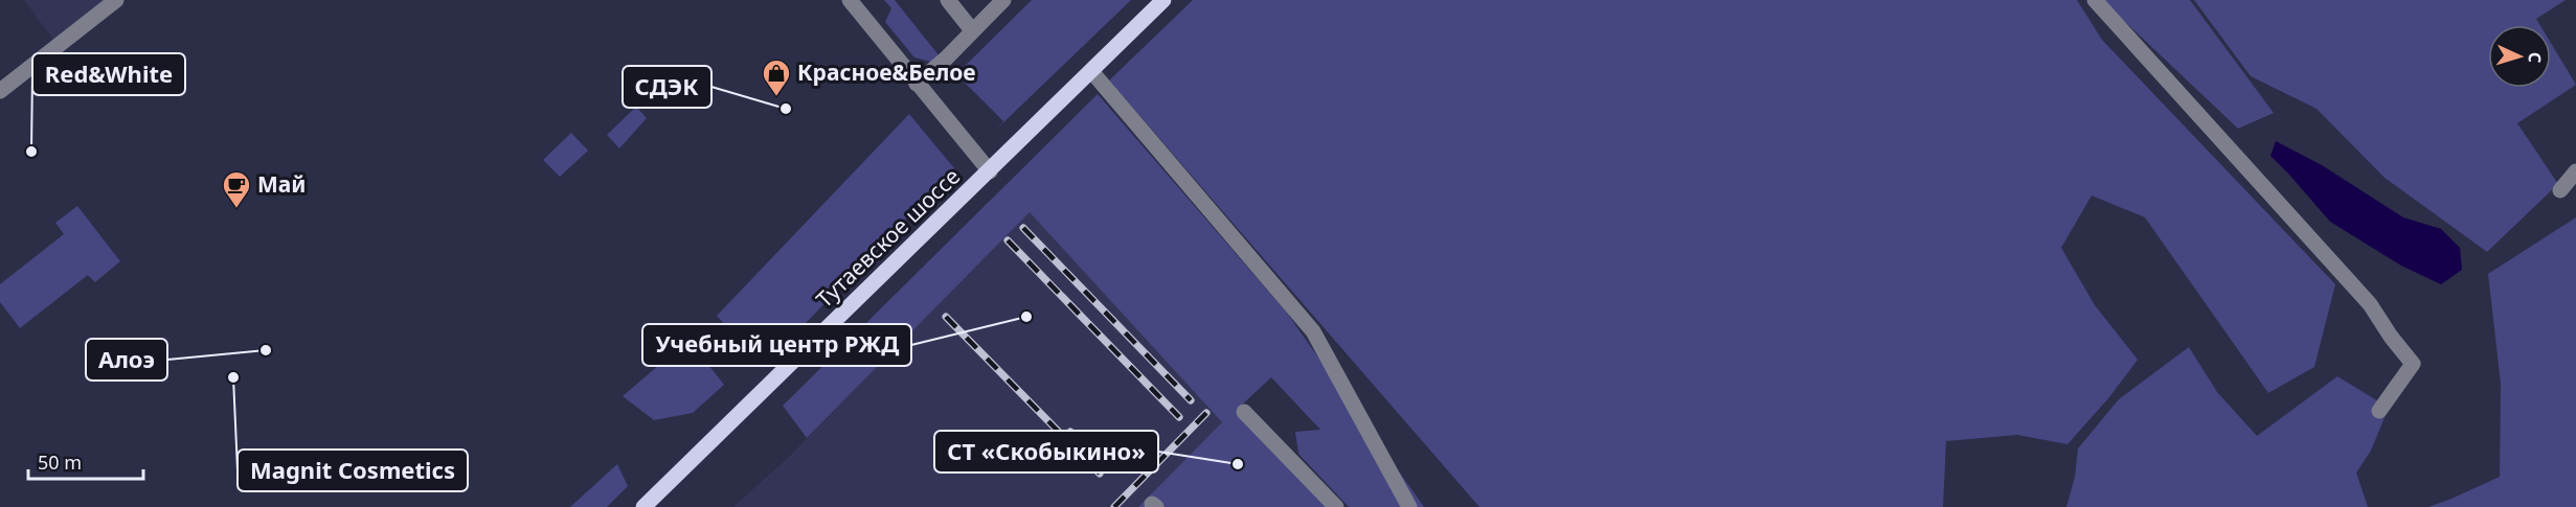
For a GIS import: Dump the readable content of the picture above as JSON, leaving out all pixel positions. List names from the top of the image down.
{
  "streets": {
    "main road": ["Тутаевское шоссе"]
  },
  "places": {
    "shop": ["Красное&Белое"],
    "other": [
      "СДЭК",
      "Red&White",
      "Учебный центр РЖД",
      "Алоэ",
      "Magnit Cosmetics",
      "СТ «Скобыкино»"
    ],
    "cafe": ["Май"]
  },
  "scale_bar": "50 m",
  "north": "right"
}
